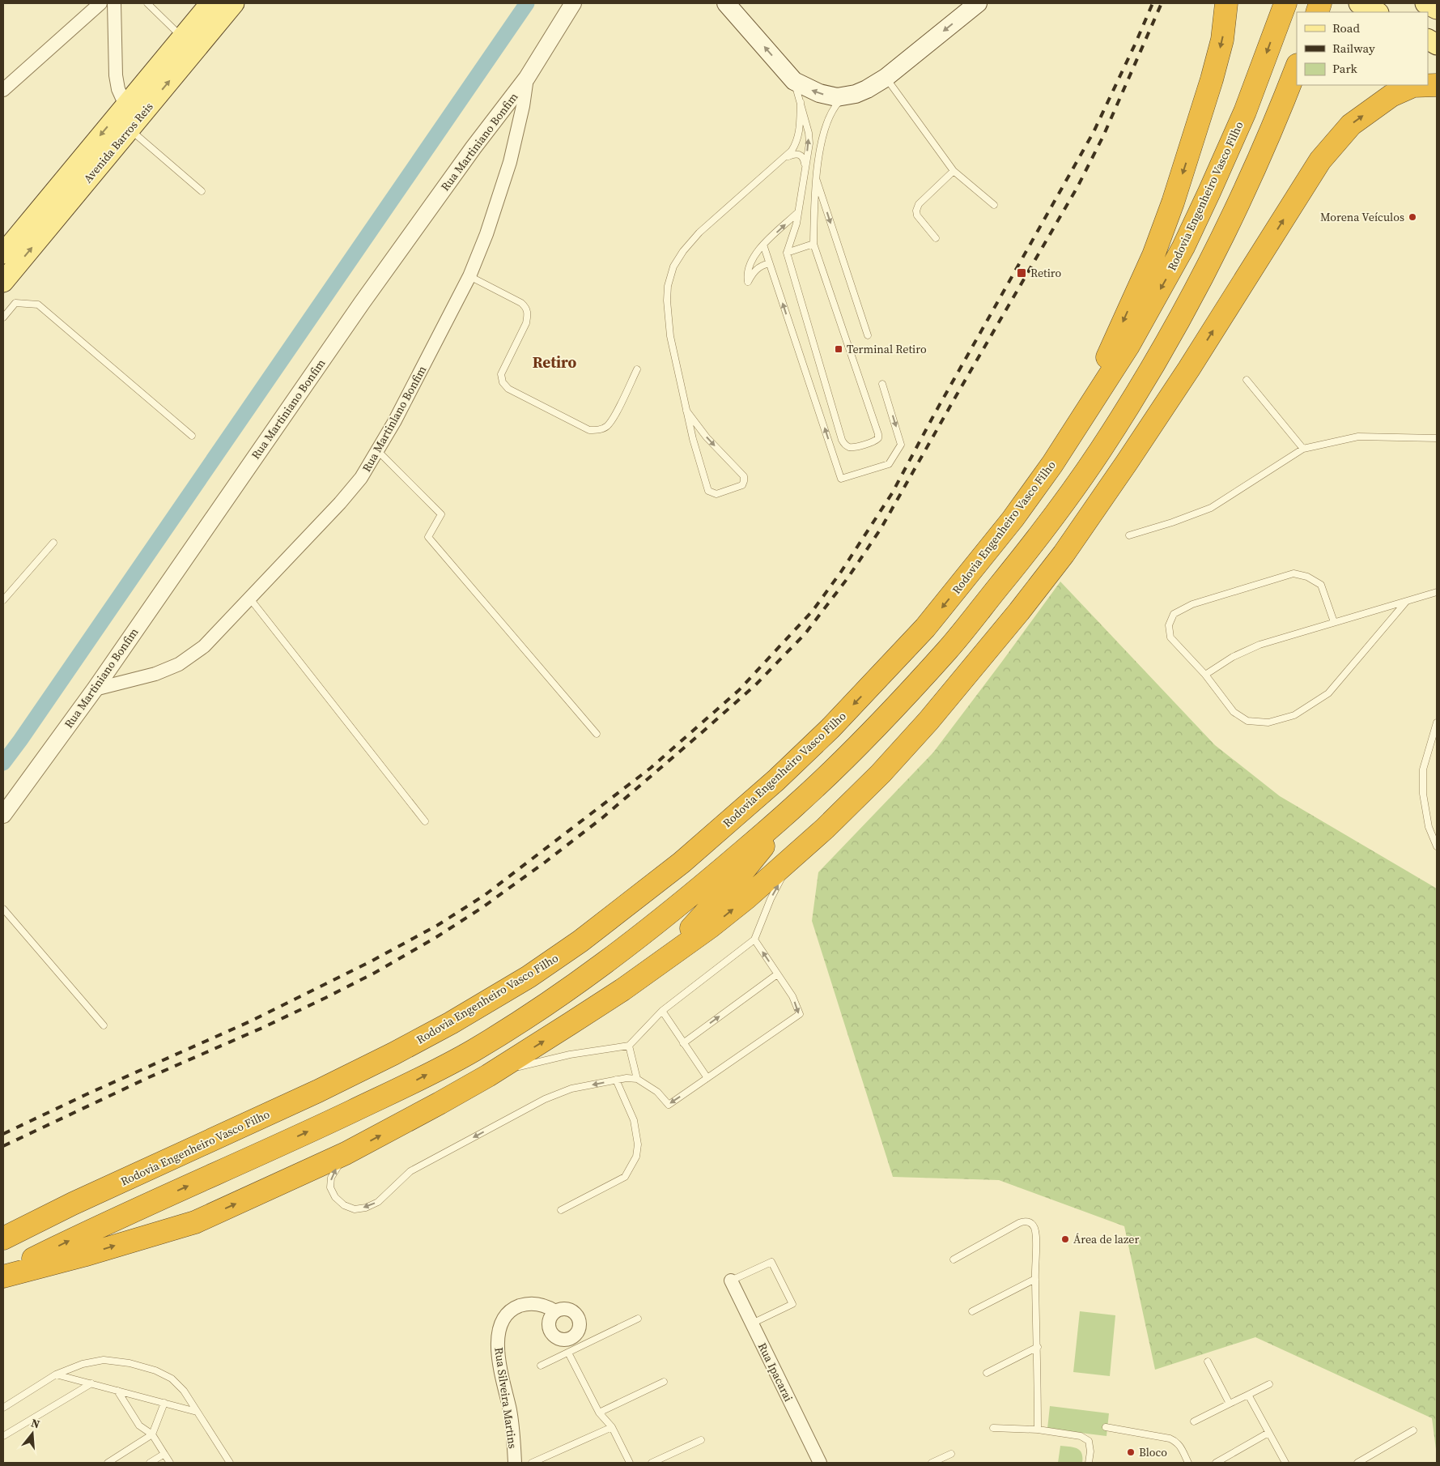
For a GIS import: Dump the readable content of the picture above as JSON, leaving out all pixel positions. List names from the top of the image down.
{
  "streets": {
    "highway": ["Rodovia Engenheiro Vasco Filho"],
    "main road": ["Avenida Barros Reis"],
    "street": [
      "Rua Martiniano Bonfim",
      "Rua Martinlano Bonfim",
      "Rua Ipacarai",
      "Rua Silveira Martins"
    ]
  },
  "crossings": [
    ["Rua Martiniano Bonfim", "Rua Martinlano Bonfim"]
  ],
  "districts": ["Retiro"],
  "places": {
    "other": ["Morena Veículos", "Área de lazer", "Bloco"],
    "transit": ["Retiro", "Terminal Retiro"]
  },
  "legend": ["Road", "Railway", "Park"],
  "north": "top"
}
